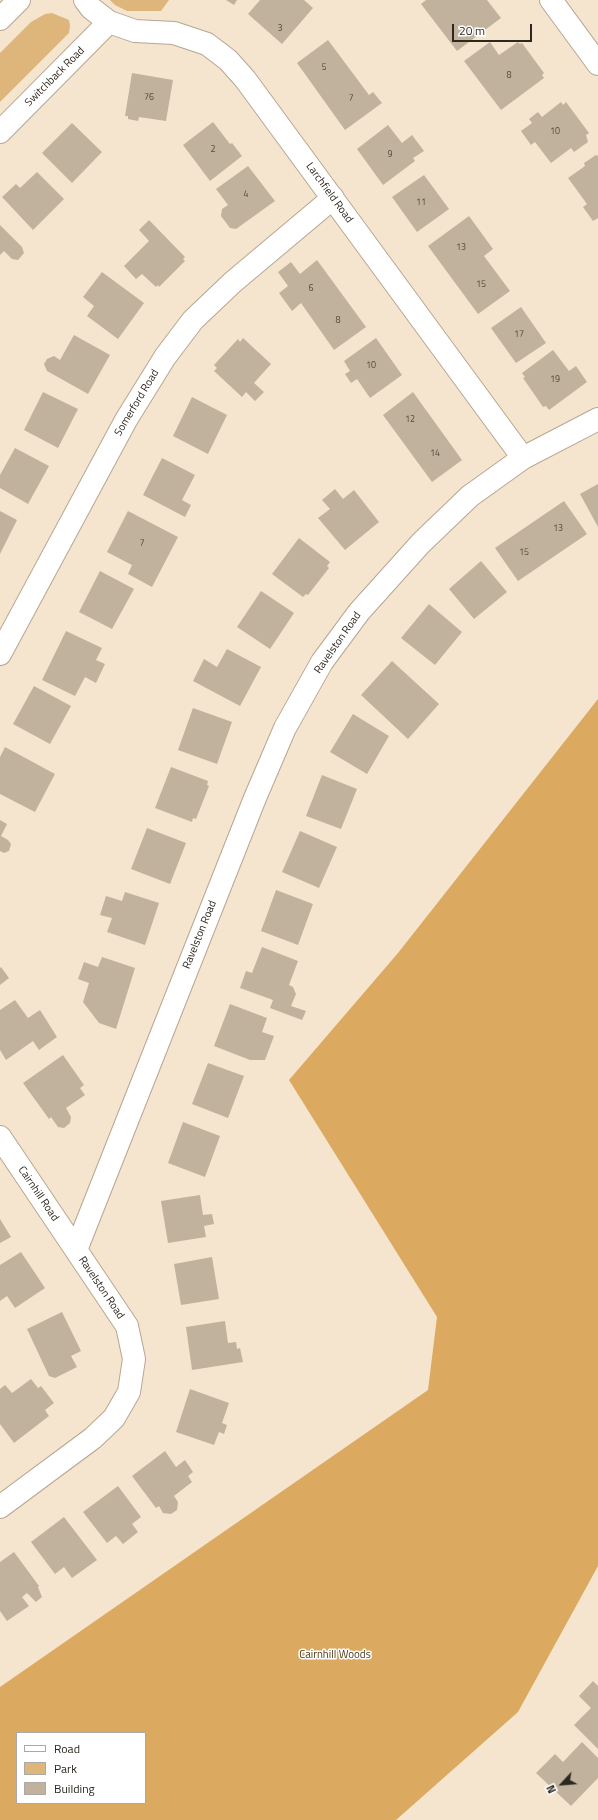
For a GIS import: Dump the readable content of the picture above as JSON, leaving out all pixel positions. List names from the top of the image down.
{
  "streets": {
    "street": [
      "Switchback Road",
      "Larchfield Road",
      "Somerford Road",
      "Ravelston Road",
      "Cairnhill Road"
    ]
  },
  "crossings": [
    ["Switchback Road", "Larchfield Road"],
    ["Larchfield Road", "Somerford Road"],
    ["Larchfield Road", "Ravelston Road"],
    ["Ravelston Road", "Cairnhill Road"]
  ],
  "parks": ["Cairnhill Woods"],
  "house_numbers": [
    "3",
    "5",
    "8",
    "76",
    "7",
    "10",
    "2",
    "9",
    "4",
    "11",
    "13",
    "15",
    "6",
    "8",
    "17",
    "10",
    "19",
    "12",
    "14",
    "13",
    "7",
    "15"
  ],
  "legend": ["Road", "Park", "Building"],
  "scale_bar": "20 m",
  "north": "bottom left"
}
